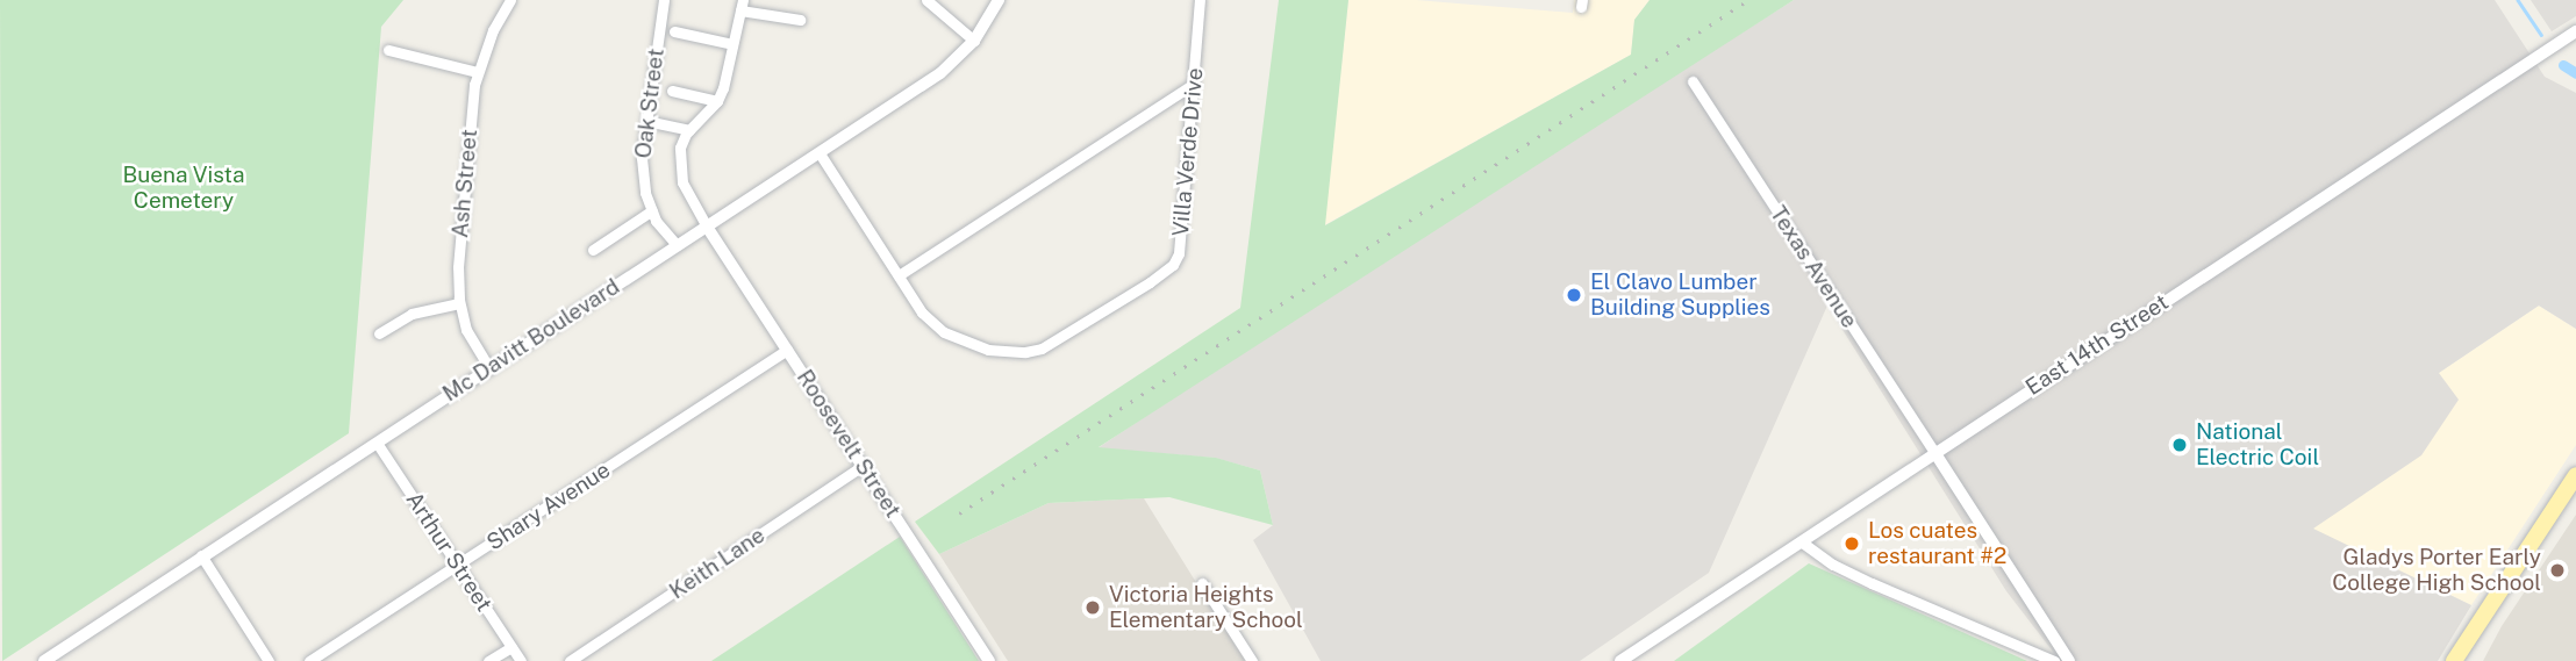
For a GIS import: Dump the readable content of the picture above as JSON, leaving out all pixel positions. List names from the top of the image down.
{
  "streets": {
    "street": [
      "Oak Street",
      "Villa Verde Drive",
      "Ash Street",
      "Texas Avenue",
      "Mc Davitt Boulevard",
      "East 14th Street",
      "Roosevelt Street",
      "Shary Avenue",
      "Arthur Street",
      "Keith Lane"
    ]
  },
  "crossings": [
    ["Oak Street", "Mc Davitt Boulevard"],
    ["Villa Verde Drive", "Mc Davitt Boulevard"],
    ["Ash Street", "Mc Davitt Boulevard"],
    ["Texas Avenue", "East 14th Street"],
    ["Mc Davitt Boulevard", "Roosevelt Street"],
    ["Mc Davitt Boulevard", "Arthur Street"],
    ["Roosevelt Street", "Shary Avenue"],
    ["Roosevelt Street", "Keith Lane"],
    ["Shary Avenue", "Arthur Street"]
  ],
  "parks": ["Buena Vista Cemetery"],
  "places": [
    "El Clavo Lumber Building Supplies",
    "National Electric Coil",
    "Los cuates restaurant #2",
    "Gladys Porter Early College High School",
    "Victoria Heights Elementary School"
  ]
}
